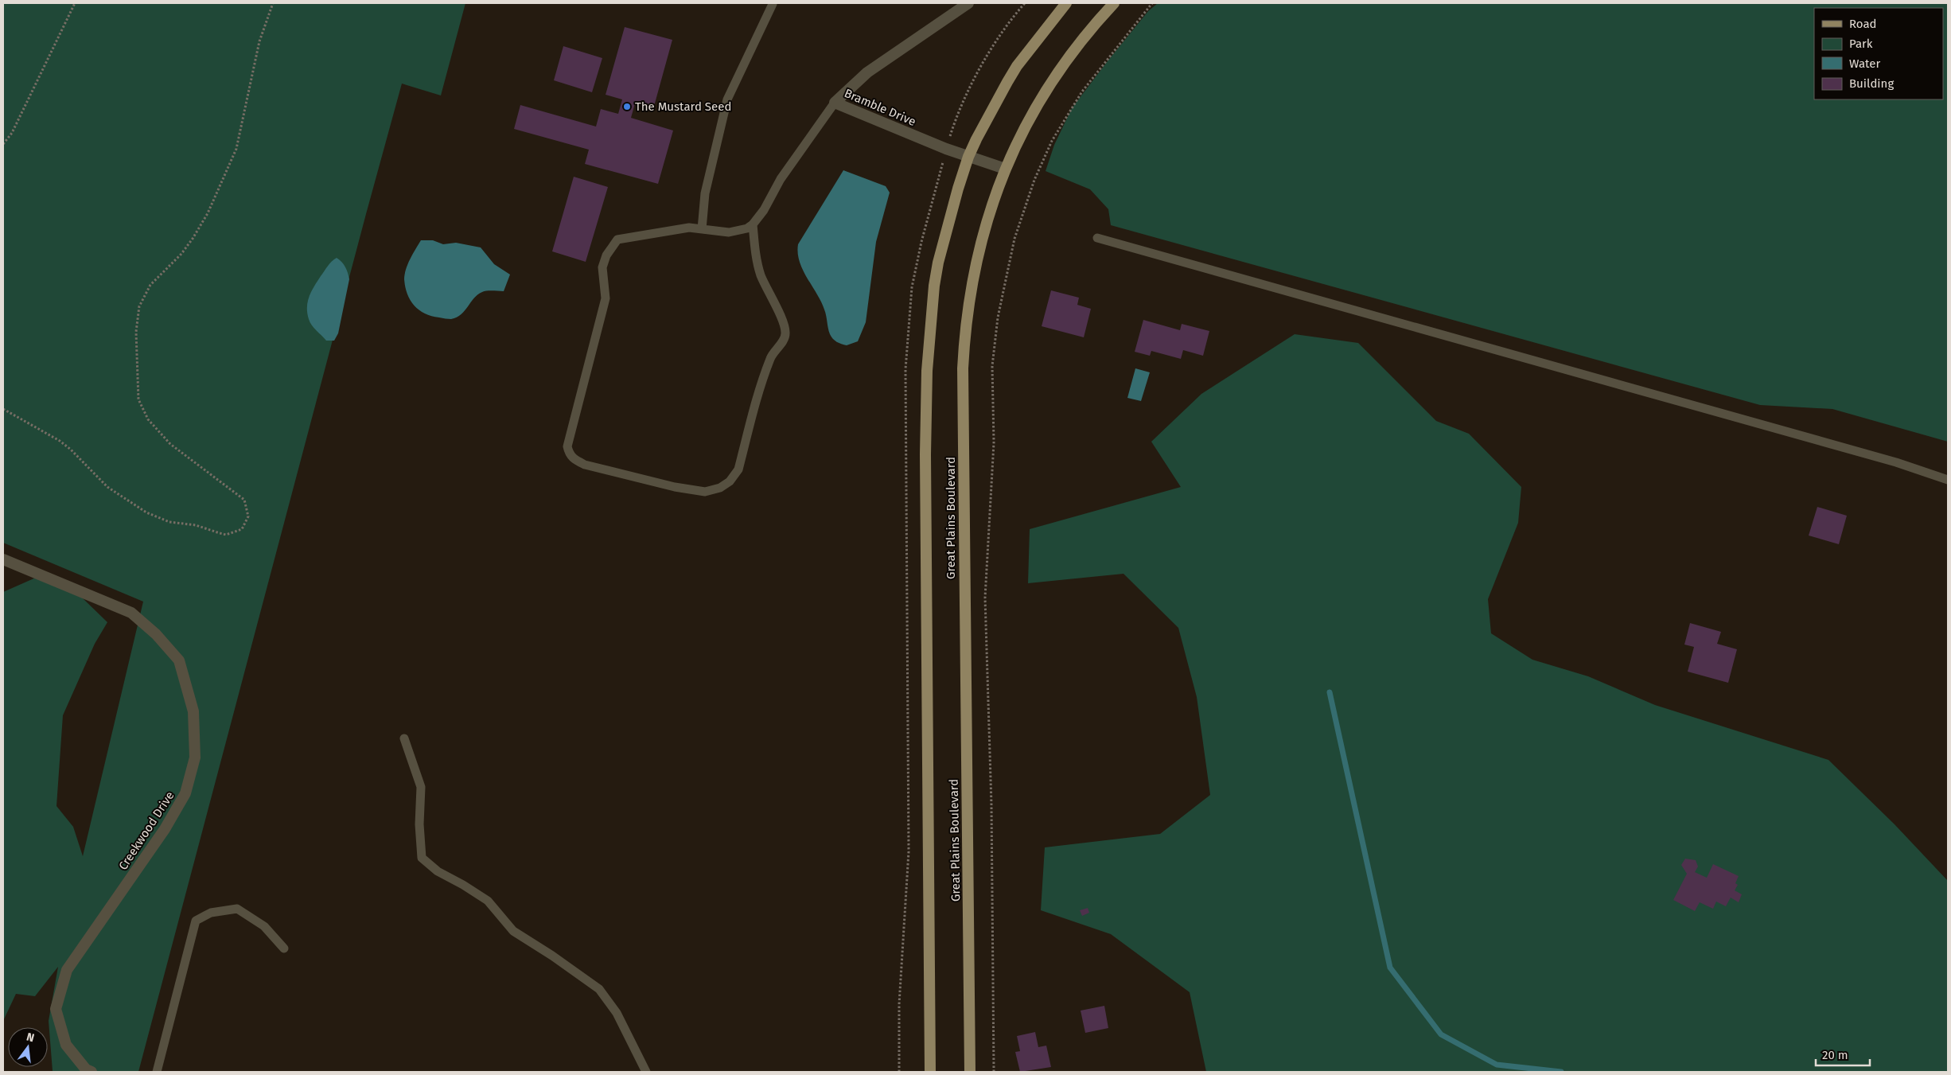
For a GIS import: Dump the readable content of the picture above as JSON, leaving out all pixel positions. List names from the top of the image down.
{
  "streets": {
    "main road": ["Great Plains Boulevard"],
    "street": ["Bramble Drive", "Creekwood Drive"]
  },
  "crossings": [
    ["Bramble Drive", "Great Plains Boulevard"]
  ],
  "places": ["The Mustard Seed"],
  "legend": [
    "Road",
    "Park",
    "Water",
    "Building"
  ],
  "scale_bar": "20 m",
  "north": "top"
}
